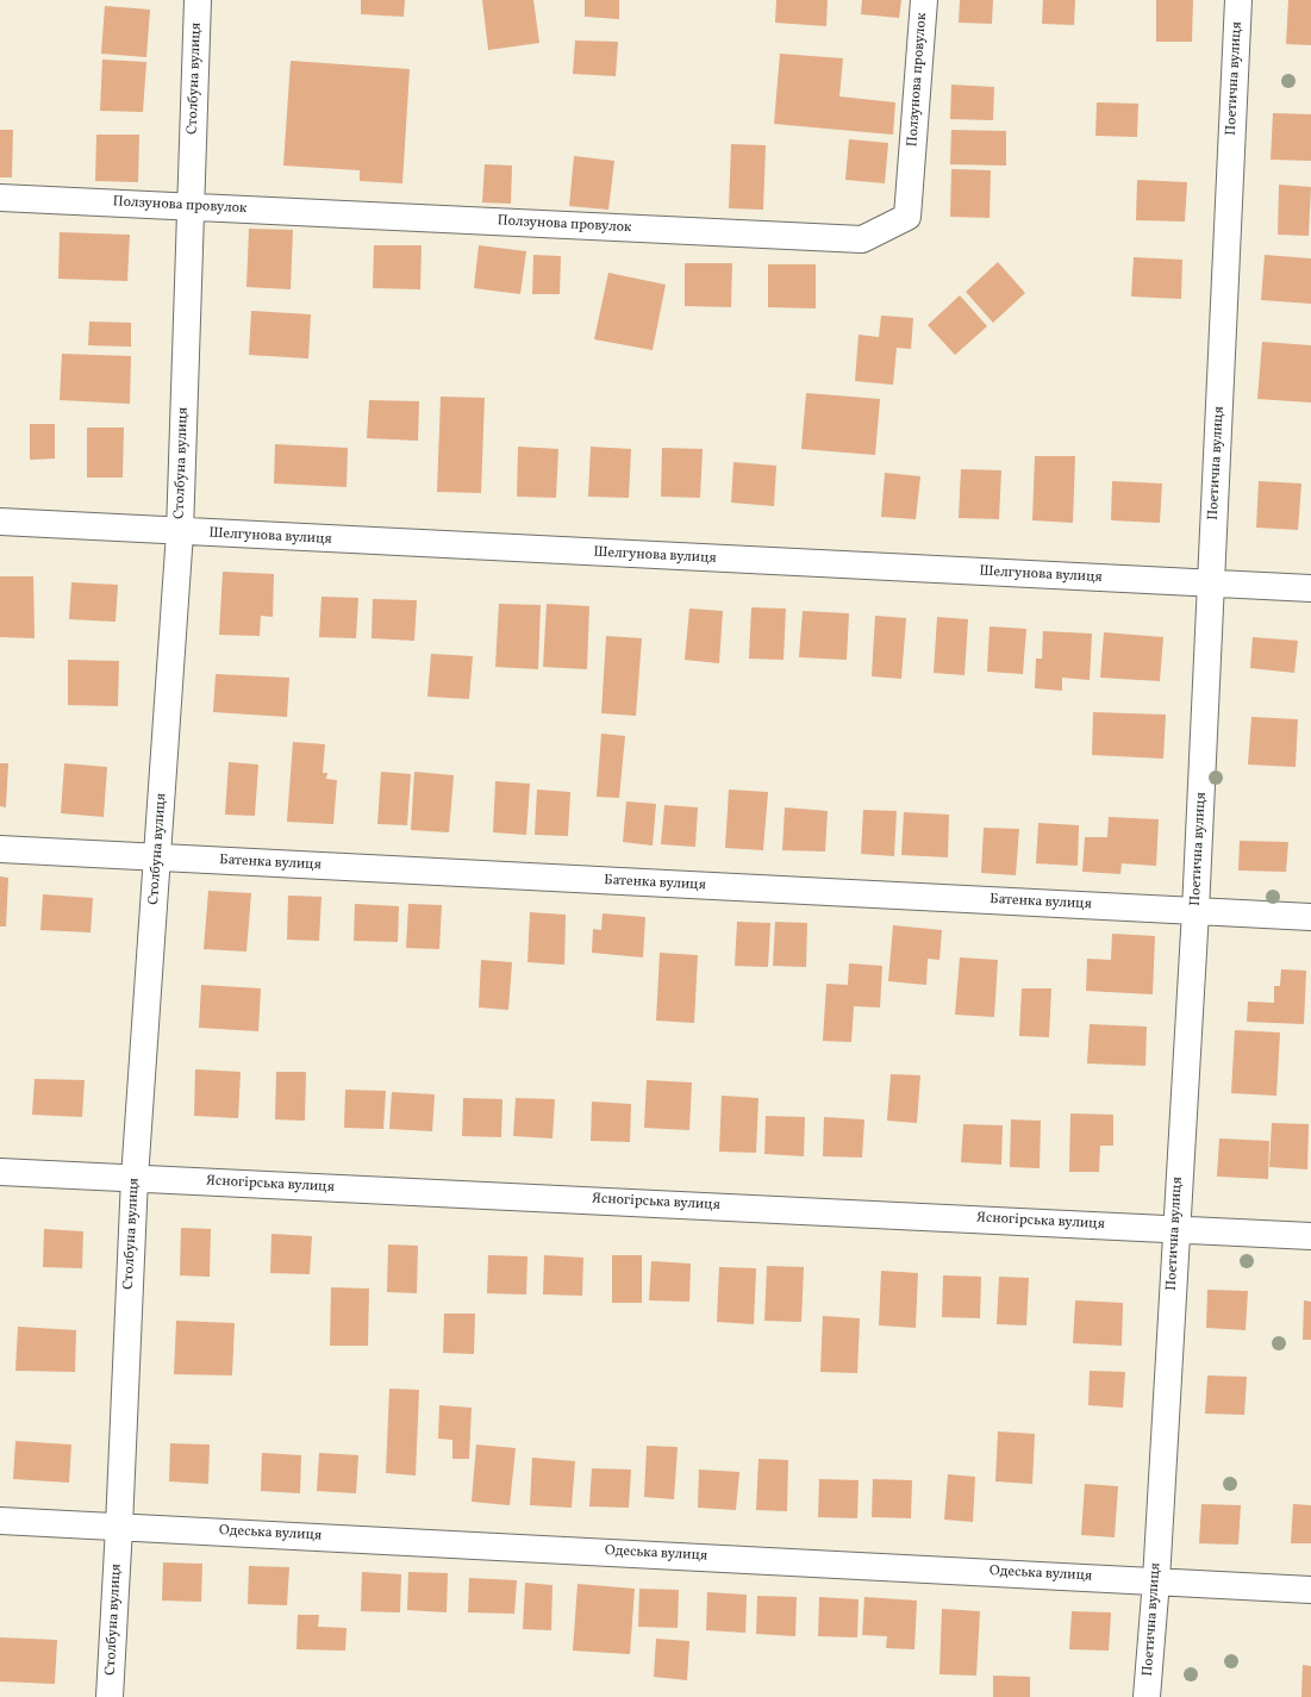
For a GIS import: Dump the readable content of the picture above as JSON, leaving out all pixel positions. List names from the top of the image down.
{
  "streets": {
    "street": [
      "Столбуна вулиця",
      "Поетична вулиця",
      "Ползунова провулок",
      "Шелгунова вулиця",
      "Батенка вулиця",
      "Ясногірська вулиця",
      "Одеська вулиця"
    ]
  },
  "crossings": [
    ["Столбуна вулиця", "Ползунова провулок"],
    ["Столбуна вулиця", "Шелгунова вулиця"],
    ["Столбуна вулиця", "Батенка вулиця"],
    ["Столбуна вулиця", "Ясногірська вулиця"],
    ["Столбуна вулиця", "Одеська вулиця"],
    ["Поетична вулиця", "Шелгунова вулиця"],
    ["Поетична вулиця", "Батенка вулиця"],
    ["Поетична вулиця", "Ясногірська вулиця"],
    ["Поетична вулиця", "Одеська вулиця"]
  ]
}
